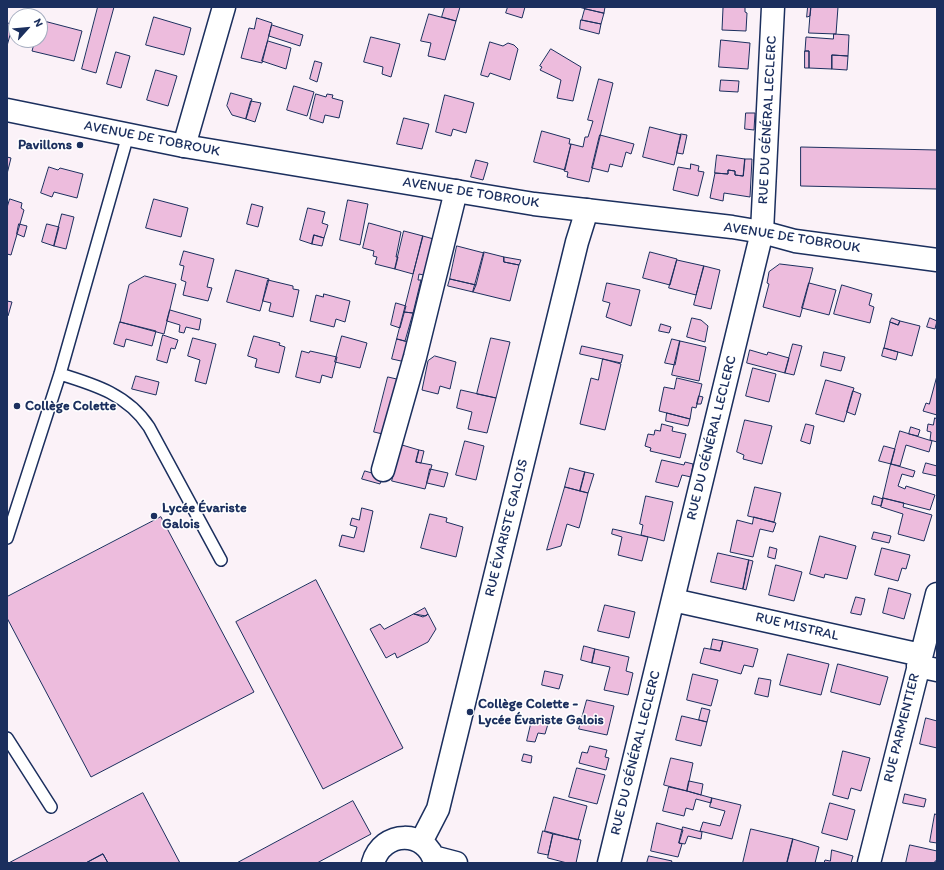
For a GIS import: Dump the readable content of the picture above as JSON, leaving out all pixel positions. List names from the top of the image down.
{
  "streets": {
    "street": [
      "RUE DU GÉNÉRAL LECLERC",
      "AVENUE DE TOBROUK",
      "RUE ÉVARISTE GALOIS",
      "RUE MISTRAL",
      "RUE PARMENTIER"
    ]
  },
  "crossings": [
    ["RUE DU GÉNÉRAL LECLERC", "AVENUE DE TOBROUK"],
    ["RUE DU GÉNÉRAL LECLERC", "RUE MISTRAL"],
    ["AVENUE DE TOBROUK", "RUE ÉVARISTE GALOIS"],
    ["RUE MISTRAL", "RUE PARMENTIER"]
  ],
  "places": [
    "Pavillons",
    "Collège Colette",
    "Lycée Évariste Galois",
    "Collège Colette - Lycée Évariste Galois"
  ],
  "north": "top right"
}
